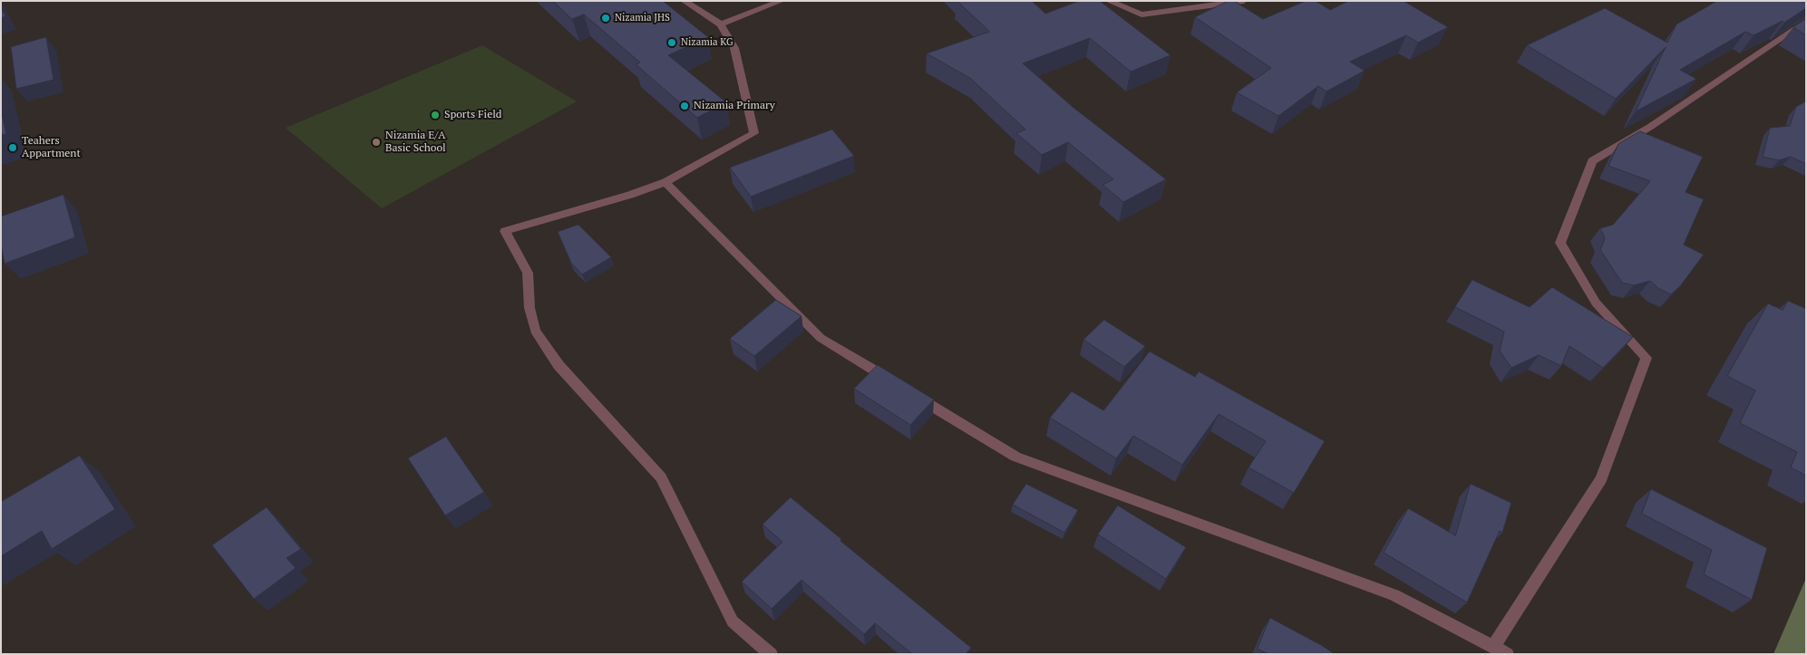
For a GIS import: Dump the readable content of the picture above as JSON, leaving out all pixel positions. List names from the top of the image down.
{
  "places": [
    "Nizamia JHS",
    "Nizamia KG",
    "Nizamia Primary",
    "Sports Field",
    "Nizamia E/A Basic School",
    "Teahers Appartment"
  ]
}
